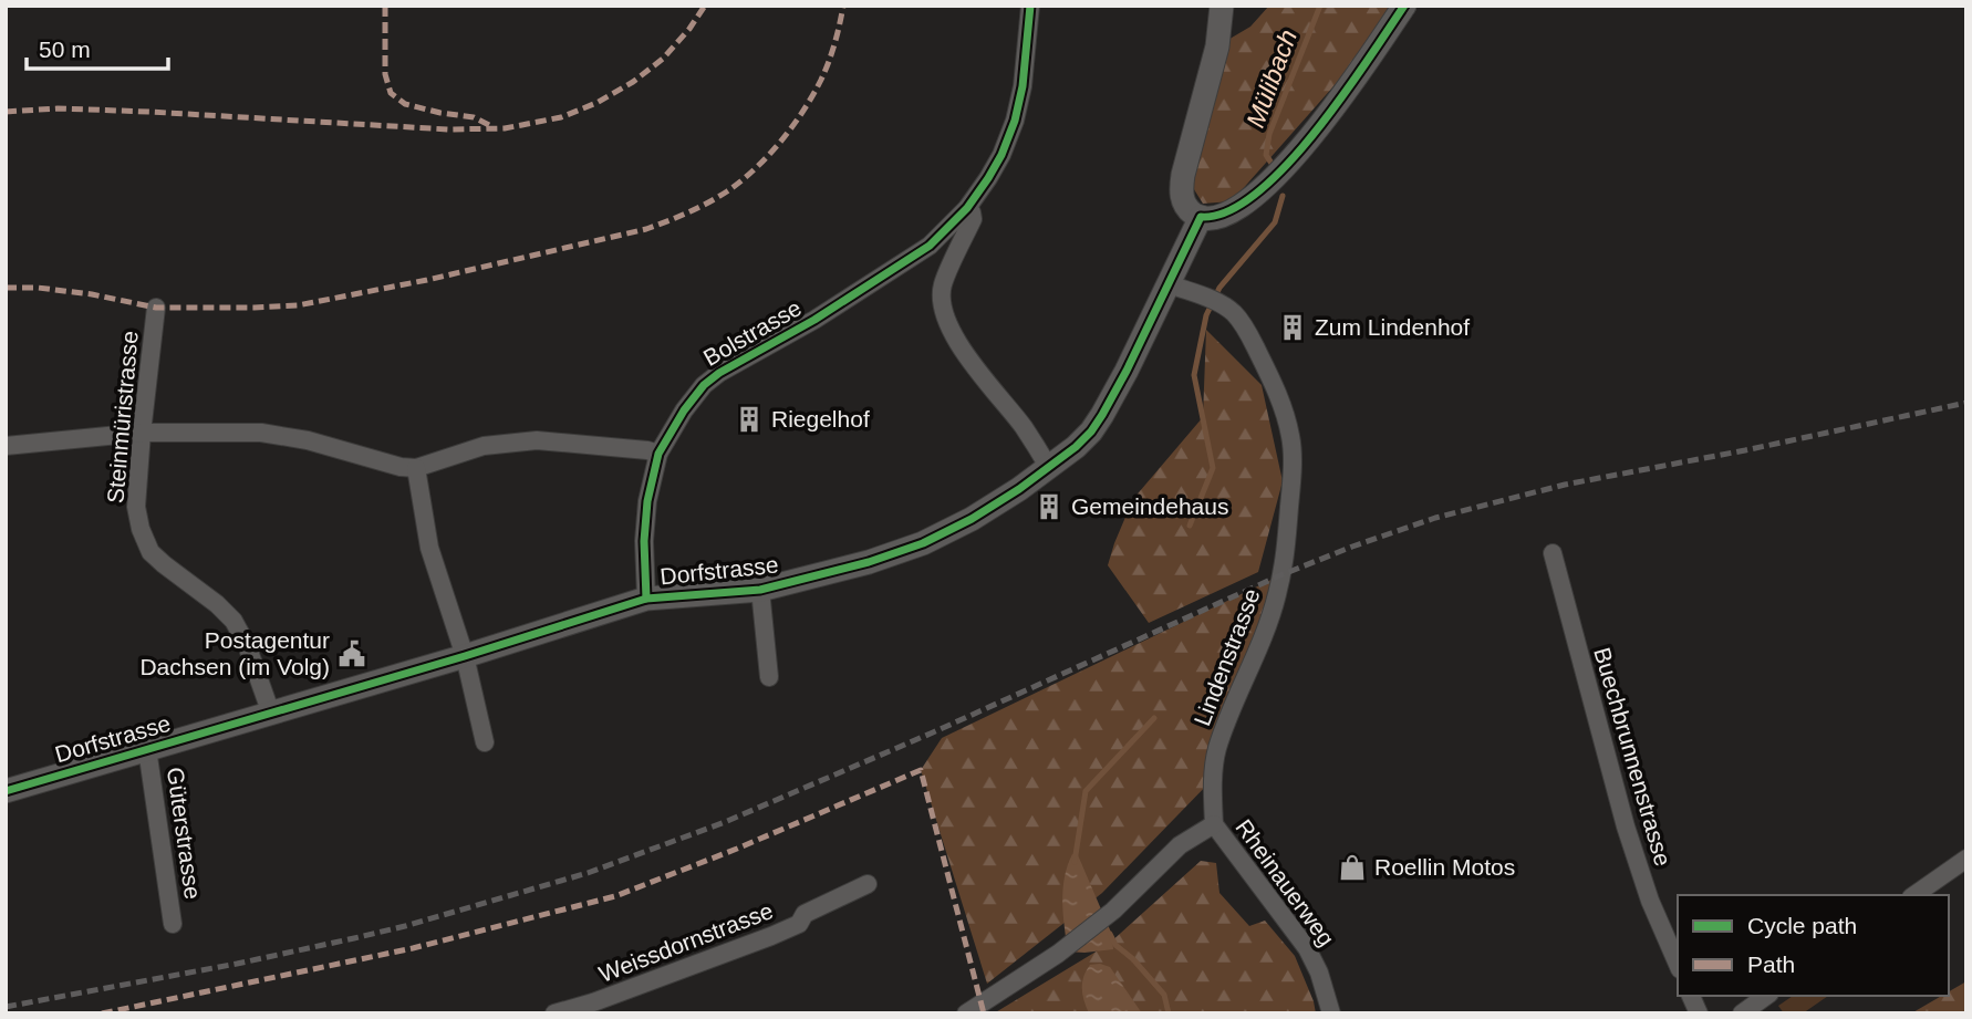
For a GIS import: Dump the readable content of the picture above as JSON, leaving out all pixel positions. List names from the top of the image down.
{
  "streets": {
    "street": [
      "Bolstrasse",
      "Steinmüristrasse",
      "Dorfstrasse",
      "Lindenstrasse",
      "Buechbrunnenstrasse",
      "Güterstrasse",
      "Rheinauerweg",
      "Weissdornstrasse"
    ]
  },
  "crossings": [
    ["Bolstrasse", "Dorfstrasse"],
    ["Steinmüristrasse", "Dorfstrasse"],
    ["Dorfstrasse", "Lindenstrasse"],
    ["Dorfstrasse", "Güterstrasse"],
    ["Lindenstrasse", "Rheinauerweg"]
  ],
  "water": ["Mülibach"],
  "places": {
    "building": ["Zum Lindenhof", "Riegelhof", "Gemeindehaus"],
    "public building": ["Postagentur Dachsen (im Volg)"],
    "shop": ["Roellin Motos"]
  },
  "legend": ["Cycle path", "Path"],
  "scale_bar": "50 m"
}
